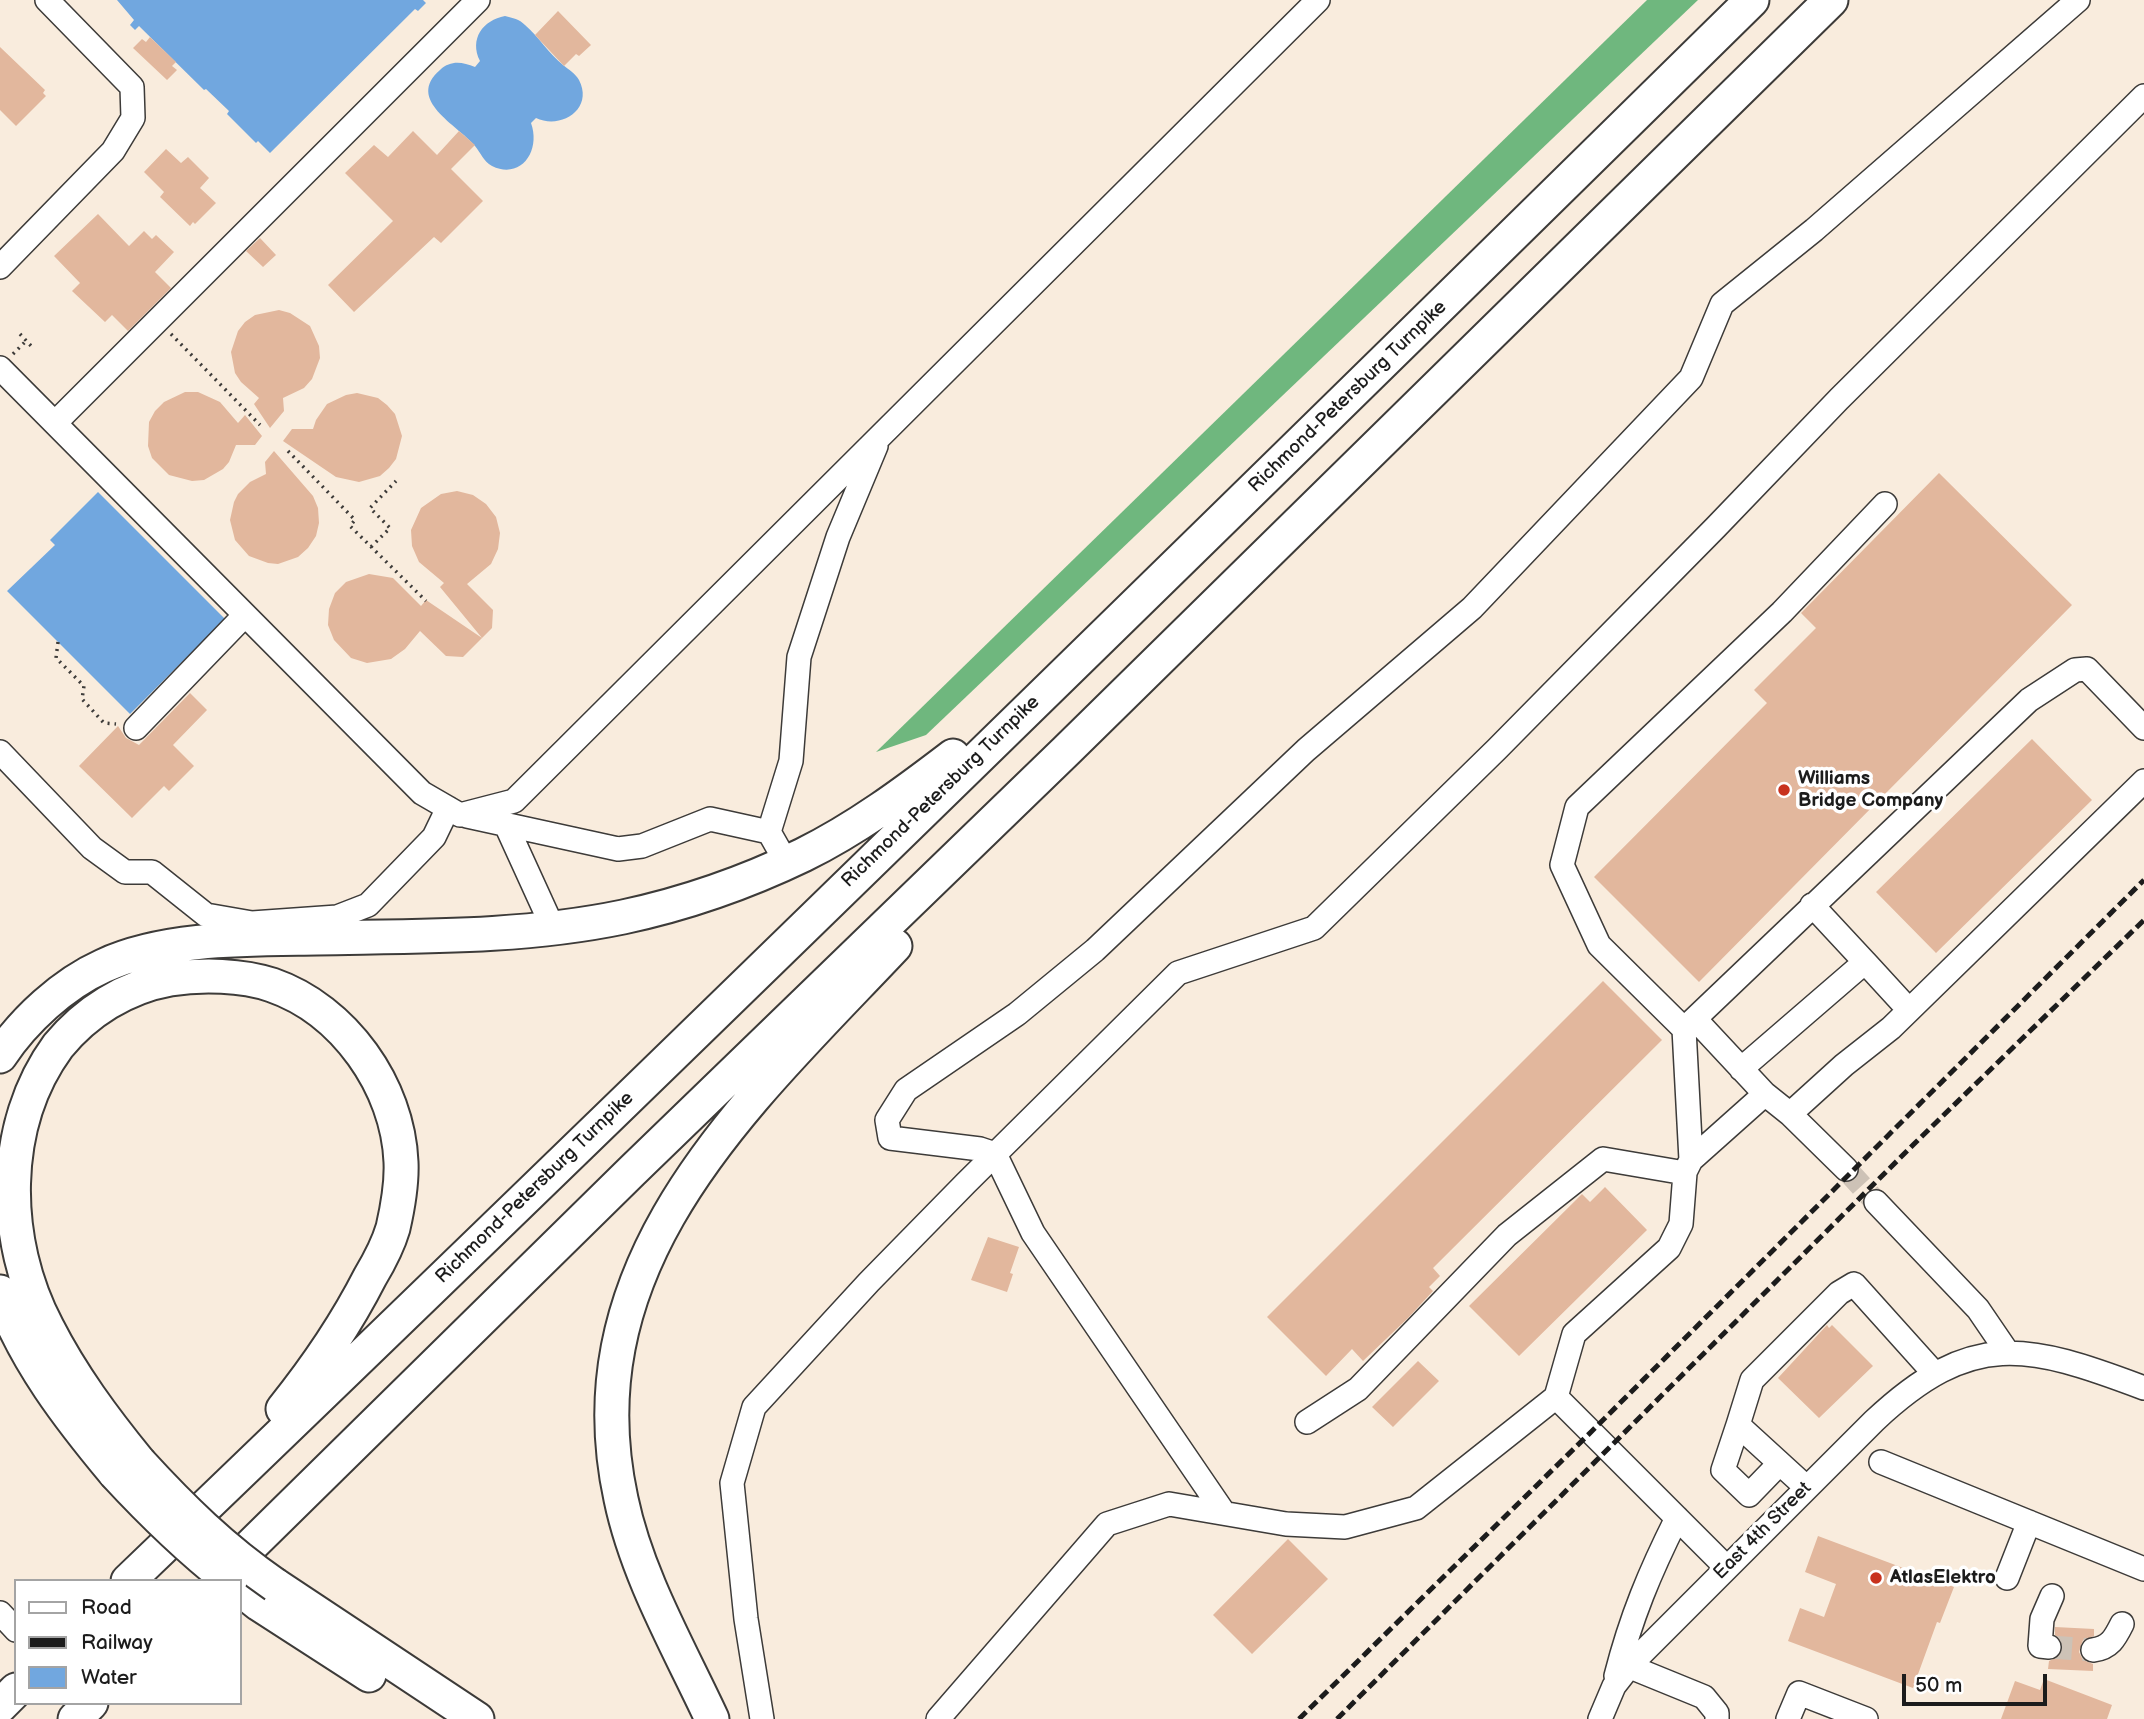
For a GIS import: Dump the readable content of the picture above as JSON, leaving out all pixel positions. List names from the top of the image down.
{
  "streets": {
    "highway": ["Richmond-Petersburg Turnpike"],
    "street": ["East 4th Street"]
  },
  "places": ["Williams Bridge Company", "AtlasElektro"],
  "legend": ["Road", "Railway", "Water"],
  "scale_bar": "50 m"
}
